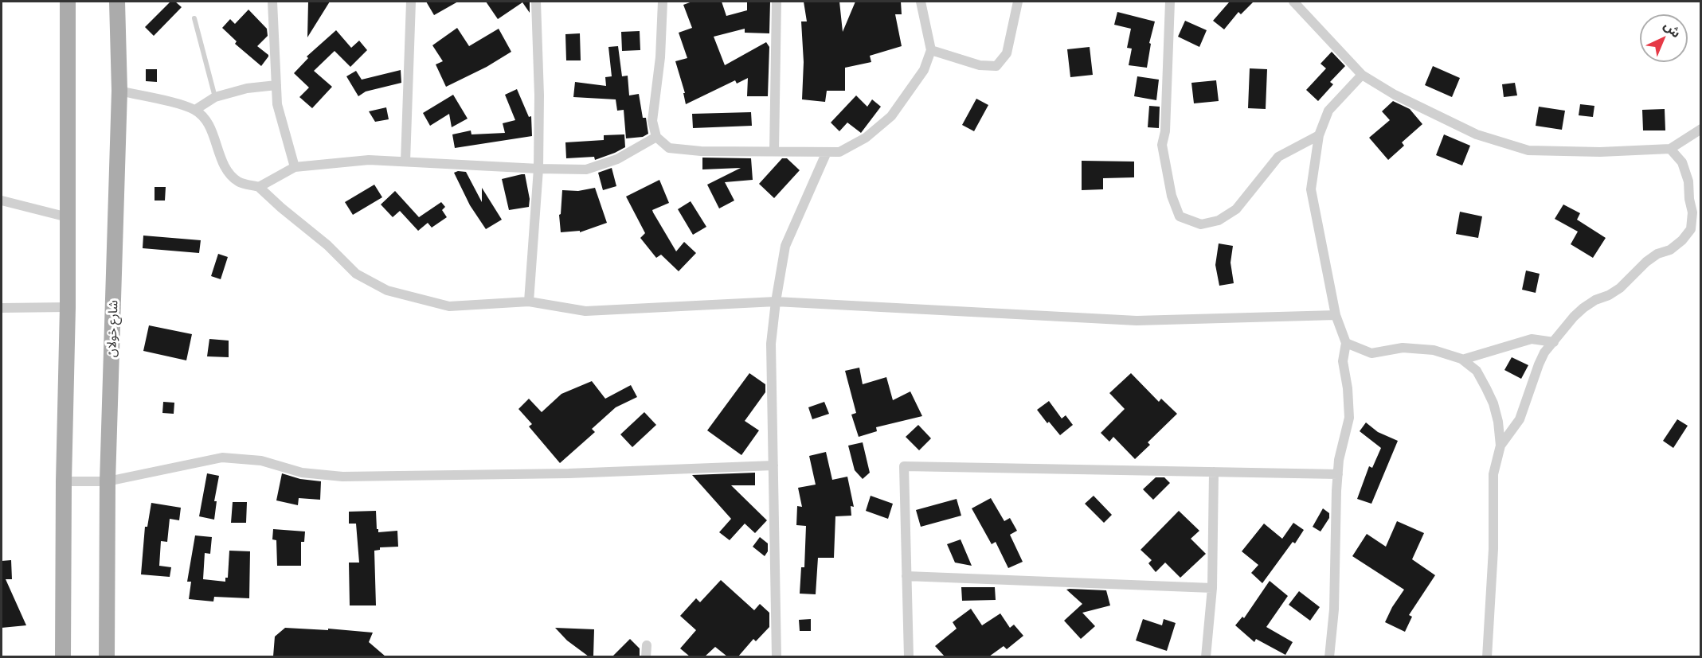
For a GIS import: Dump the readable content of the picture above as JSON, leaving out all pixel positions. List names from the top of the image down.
{
  "streets": {
    "main road": ["شارع خولان"]
  },
  "north": "top right"
}
